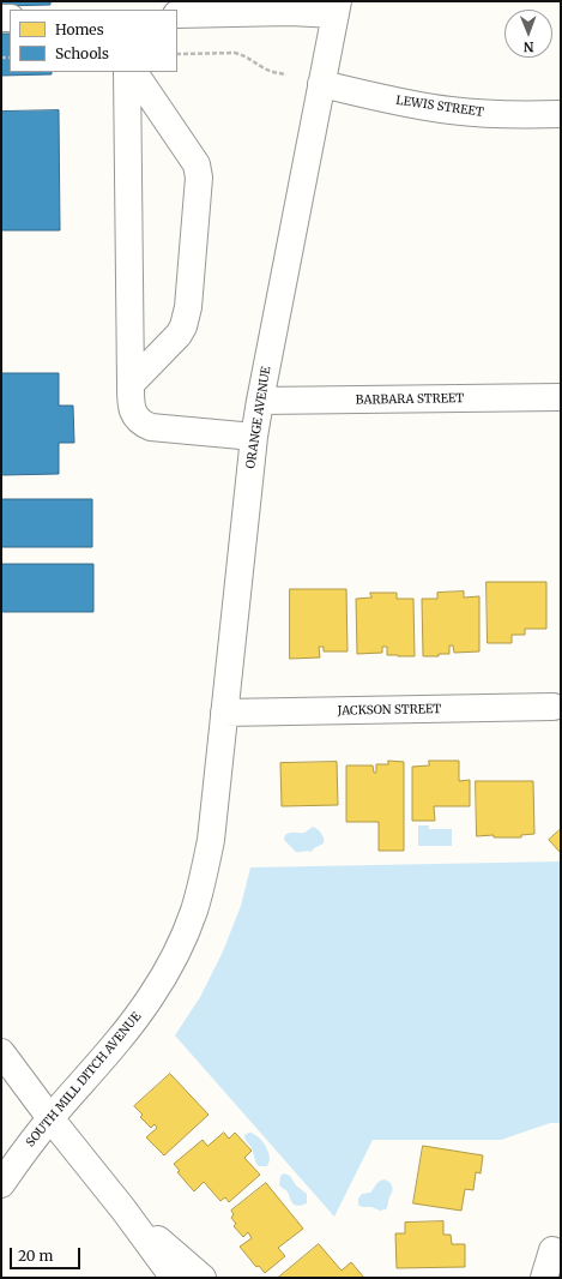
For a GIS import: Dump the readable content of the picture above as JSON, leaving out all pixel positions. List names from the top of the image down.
{
  "streets": {
    "street": [
      "LEWIS STREET",
      "BARBARA STREET",
      "ORANGE AVENUE",
      "JACKSON STREET",
      "SOUTH MILL DITCH AVENUE"
    ]
  },
  "crossings": [
    ["LEWIS STREET", "ORANGE AVENUE"],
    ["BARBARA STREET", "ORANGE AVENUE"],
    ["ORANGE AVENUE", "JACKSON STREET"],
    ["ORANGE AVENUE", "SOUTH MILL DITCH AVENUE"]
  ],
  "legend": ["Homes", "Schools"],
  "scale_bar": "20 m",
  "north": "bottom"
}
